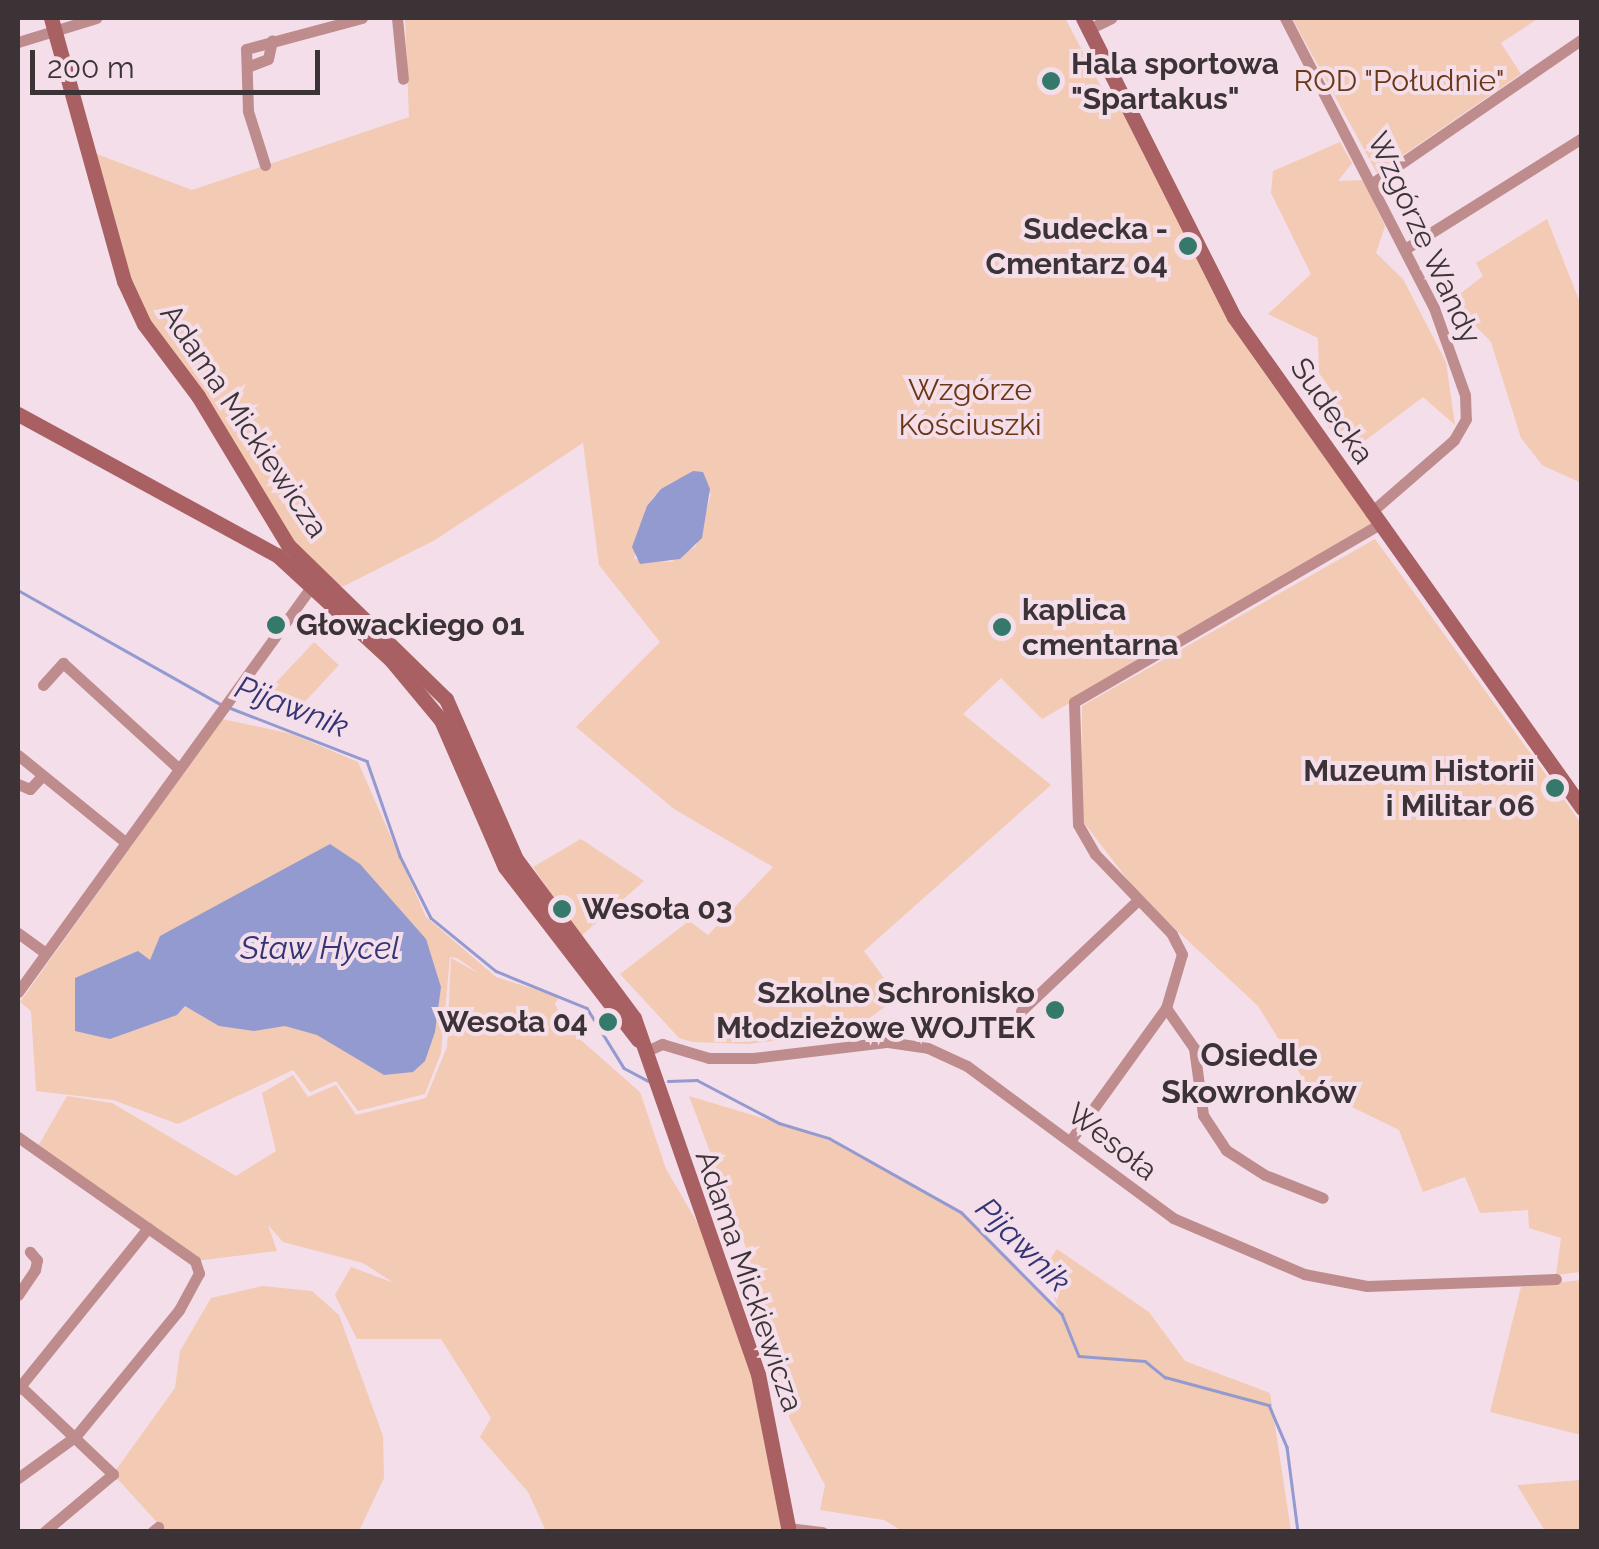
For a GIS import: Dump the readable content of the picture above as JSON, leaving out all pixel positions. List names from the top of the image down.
{
  "streets": {
    "street": [
      "Wzgórze Wandy",
      "Sudecka",
      "Adama Mickiewicza",
      "Wesoła"
    ]
  },
  "crossings": [
    ["Wzgórze Wandy", "Sudecka"],
    ["Adama Mickiewicza", "Wesoła"]
  ],
  "districts": ["Osiedle Skowronków"],
  "water": ["Pijawnik", "Staw Hycel"],
  "parks": ["ROD \"Południe\"", "Wzgórze Kościuszki"],
  "places": [
    "Hala sportowa \"Spartakus\"",
    "Sudecka - Cmentarz 04",
    "Głowackiego 01",
    "kaplica cmentarna",
    "Muzeum Historii i Militar 06",
    "Wesoła 03",
    "Szkolne Schronisko Młodzieżowe WOJTEK",
    "Wesoła 04"
  ],
  "scale_bar": "200 m"
}
